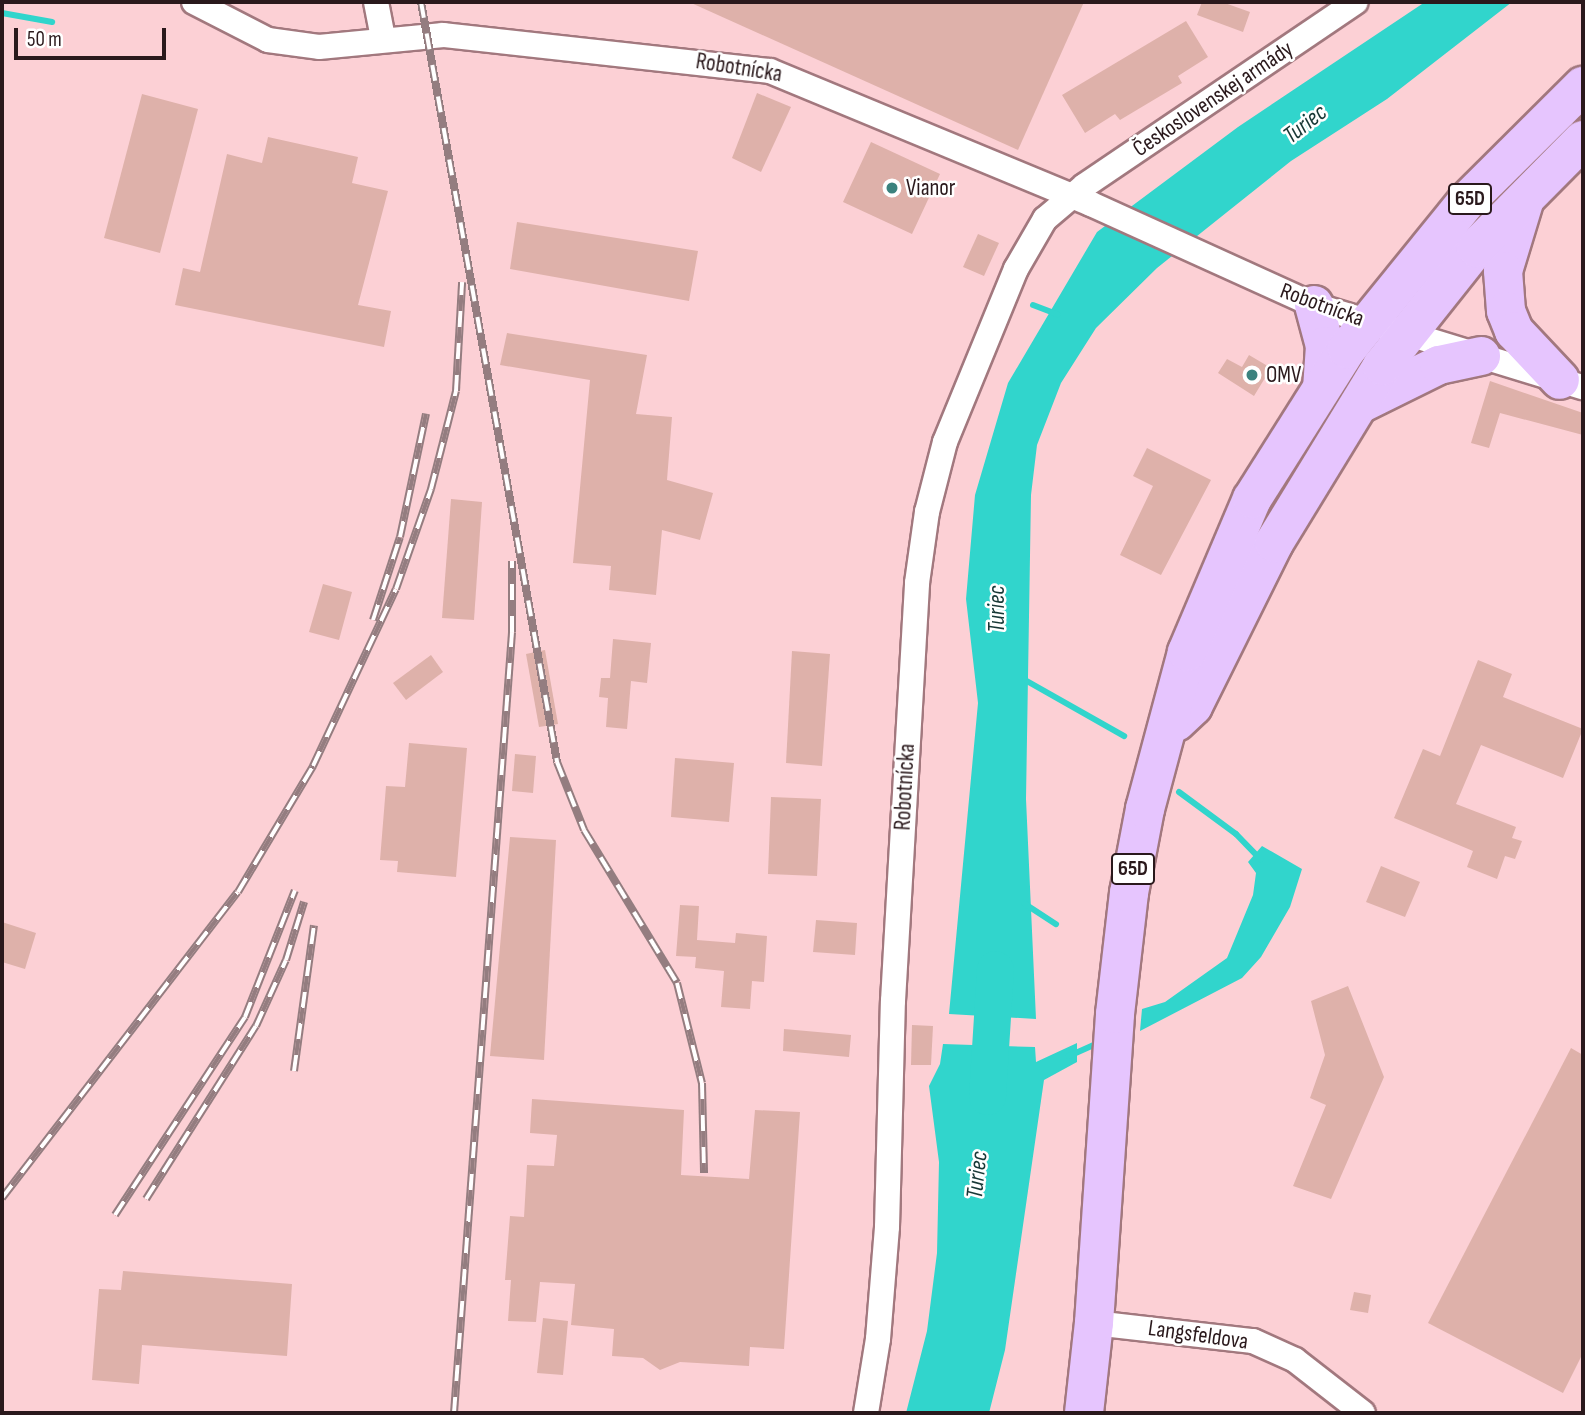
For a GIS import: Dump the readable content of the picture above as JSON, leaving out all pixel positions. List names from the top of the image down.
{
  "streets": {
    "main road": ["65D"],
    "street": ["Robotnícka", "Československej armády", "Langsfeldova"]
  },
  "crossings": [
    ["Robotnícka", "Československej armády"],
    ["Robotnícka", "65D"],
    ["65D", "Langsfeldova"]
  ],
  "water": ["Turiec"],
  "places": ["Vianor", "OMV"],
  "scale_bar": "50 m"
}
